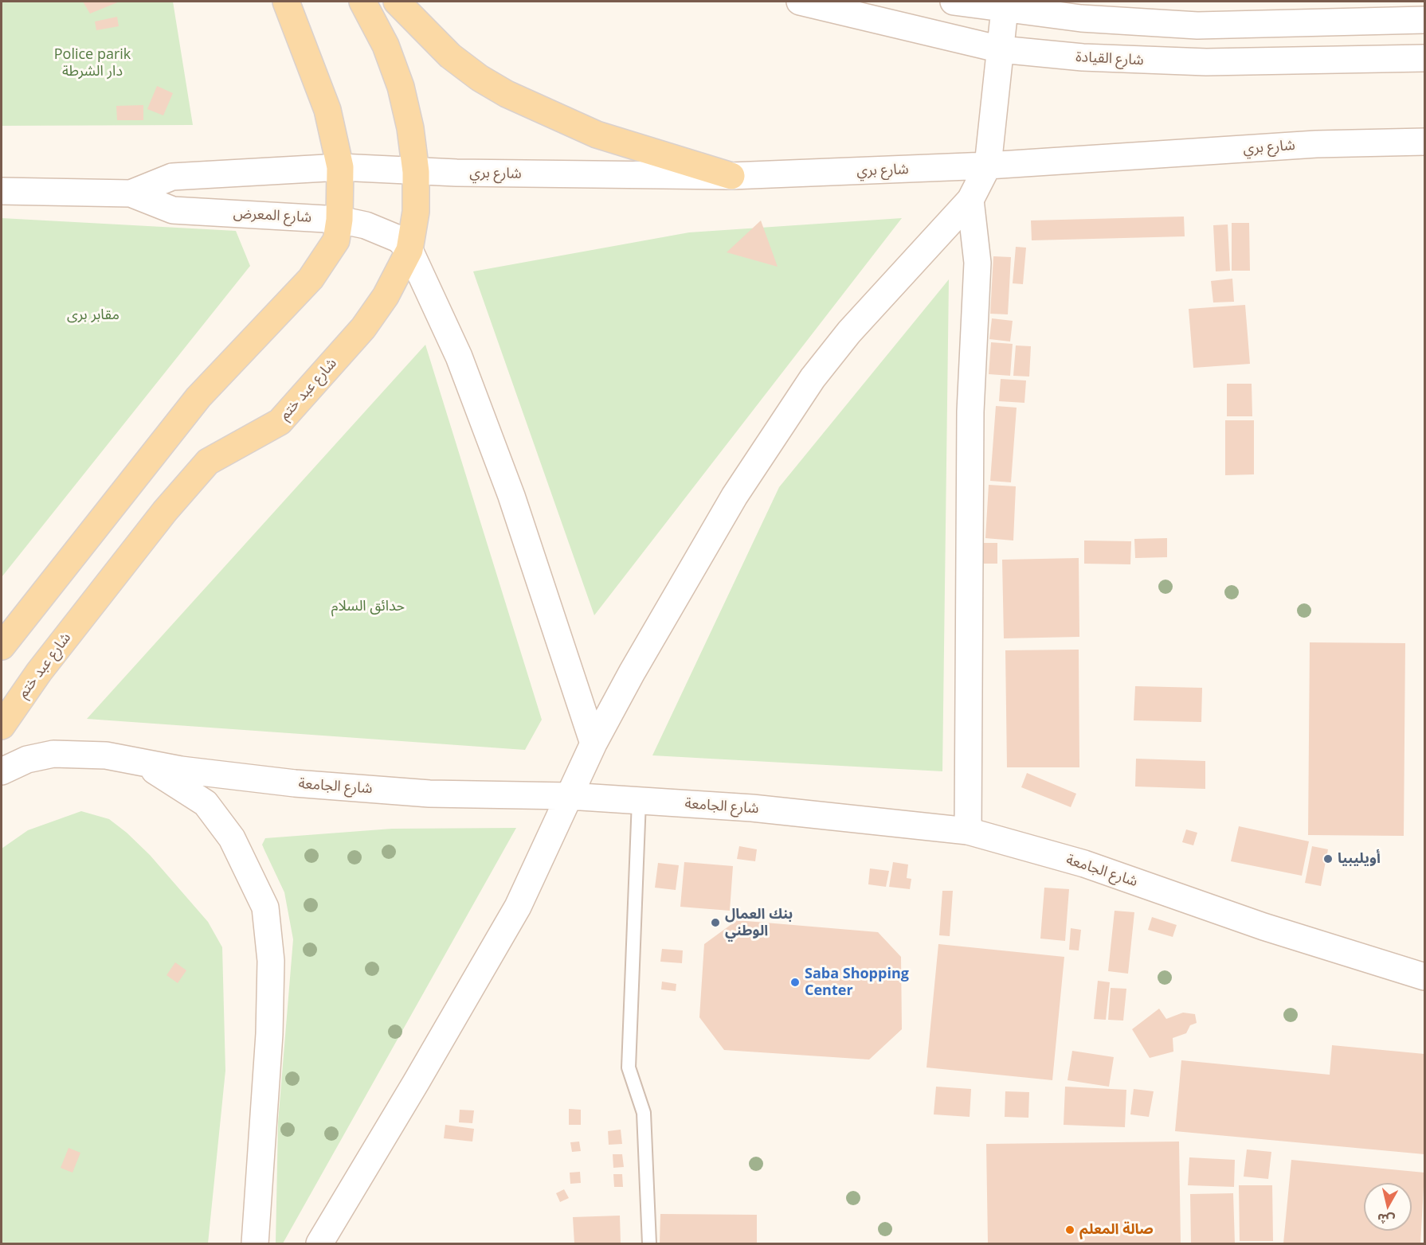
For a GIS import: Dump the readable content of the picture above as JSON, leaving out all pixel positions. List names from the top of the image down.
{
  "streets": {
    "main road": [
      "شارع القيادة",
      "شارع بري",
      "شارع المعرض",
      "شارع عبد ختم",
      "شارع الجامعة"
    ]
  },
  "crossings": [
    ["شارع بري", "شارع المعرض"],
    ["شارع بري", "شارع عبد ختم"],
    ["شارع المعرض", "شارع عبد ختم"]
  ],
  "parks": ["Police parik دار الشرطة", "مقابر برى", "حدائق السلام"],
  "places": [
    "أويليبيا",
    "بنك العمال الوطني",
    "Saba Shopping Center",
    "صالة المعلم"
  ],
  "north": "bottom"
}
